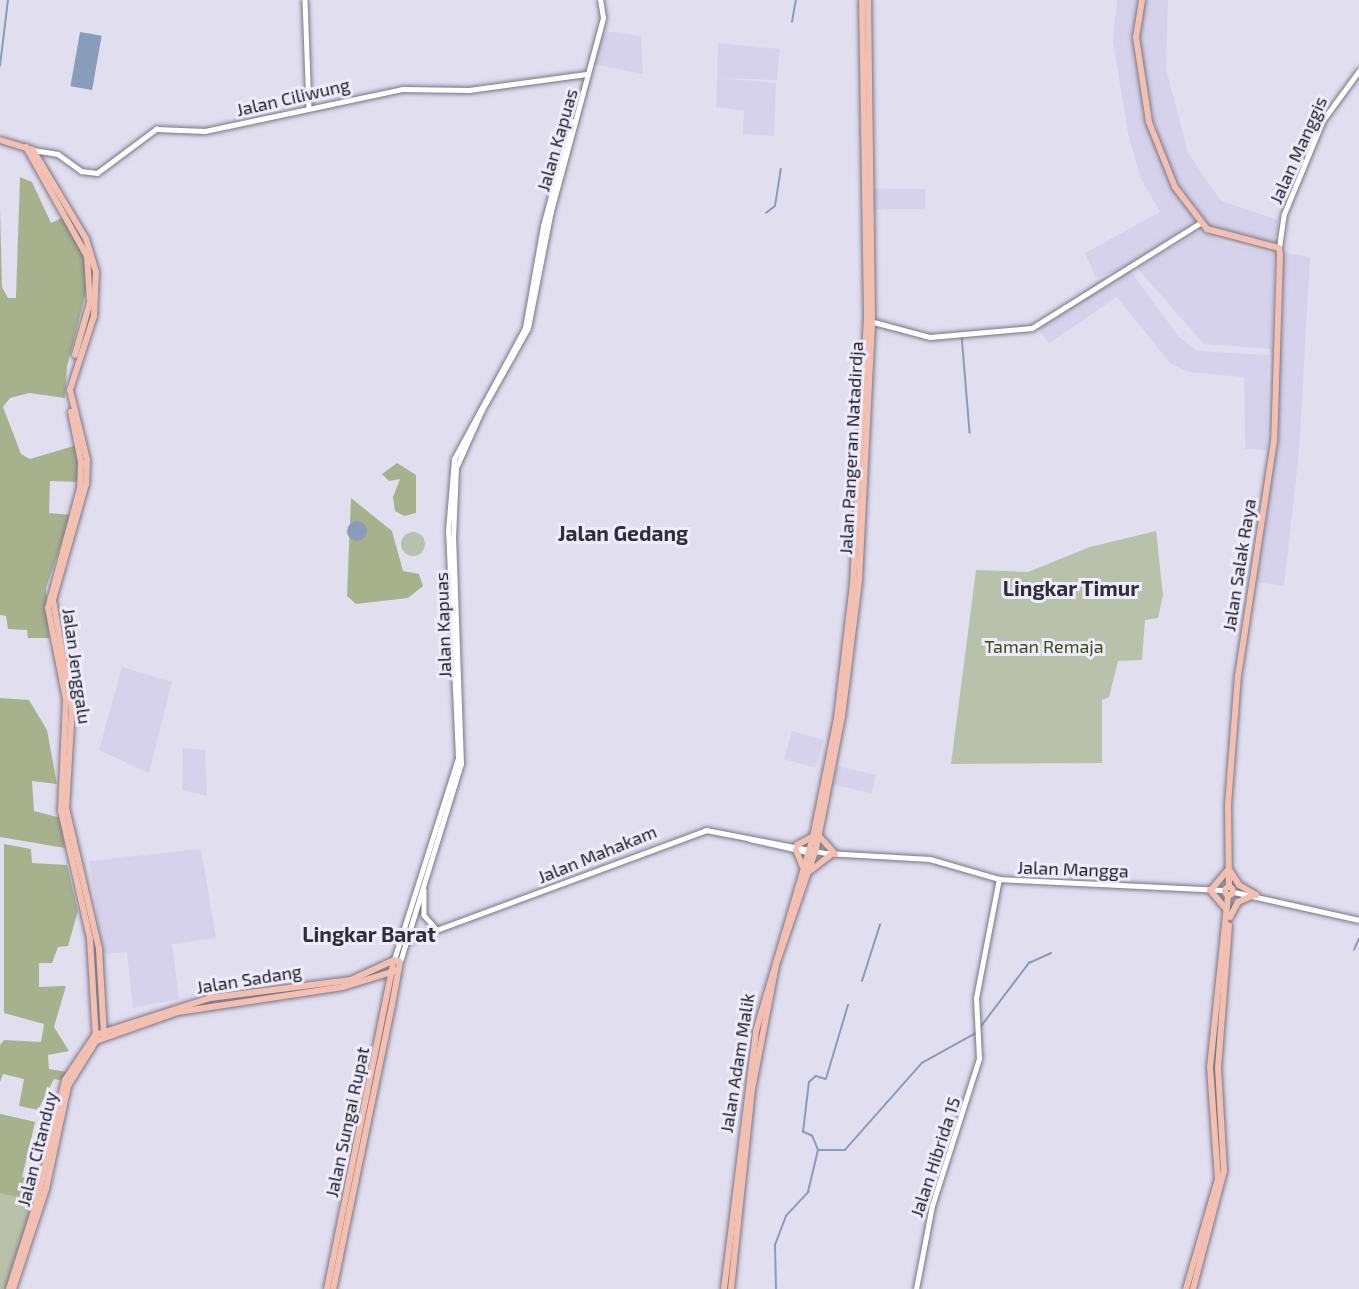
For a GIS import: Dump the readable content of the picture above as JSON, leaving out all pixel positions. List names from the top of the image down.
{
  "streets": {
    "main road": [
      "Jalan Pangeran Natadirdja",
      "Jalan Salak Raya",
      "Jalan Jenggalu",
      "Jalan Sadang",
      "Jalan Adam Malik",
      "Jalan Sungai Rupat",
      "Jalan Citanduy"
    ],
    "street": [
      "Jalan Ciliwung",
      "Jalan Kapuas",
      "Jalan Manggis",
      "Jalan Mahakam",
      "Jalan Mangga",
      "Jalan Hibrida 15"
    ]
  },
  "crossings": [
    ["Jalan Ciliwung", "Jalan Kapuas"],
    ["Jalan Ciliwung", "Jalan Jenggalu"],
    ["Jalan Kapuas", "Jalan Mahakam"],
    ["Jalan Kapuas", "Jalan Sadang"],
    ["Jalan Kapuas", "Jalan Sungai Rupat"],
    ["Jalan Manggis", "Jalan Salak Raya"],
    ["Jalan Pangeran Natadirdja", "Jalan Mangga"],
    ["Jalan Pangeran Natadirdja", "Jalan Adam Malik"],
    ["Jalan Salak Raya", "Jalan Mangga"],
    ["Jalan Jenggalu", "Jalan Sadang"],
    ["Jalan Jenggalu", "Jalan Citanduy"],
    ["Jalan Mahakam", "Jalan Mangga"],
    ["Jalan Mangga", "Jalan Adam Malik"],
    ["Jalan Mangga", "Jalan Hibrida 15"],
    ["Jalan Sadang", "Jalan Sungai Rupat"]
  ],
  "districts": ["Jalan Gedang", "Lingkar Timur", "Lingkar Barat"],
  "parks": ["Taman Remaja"]
}
